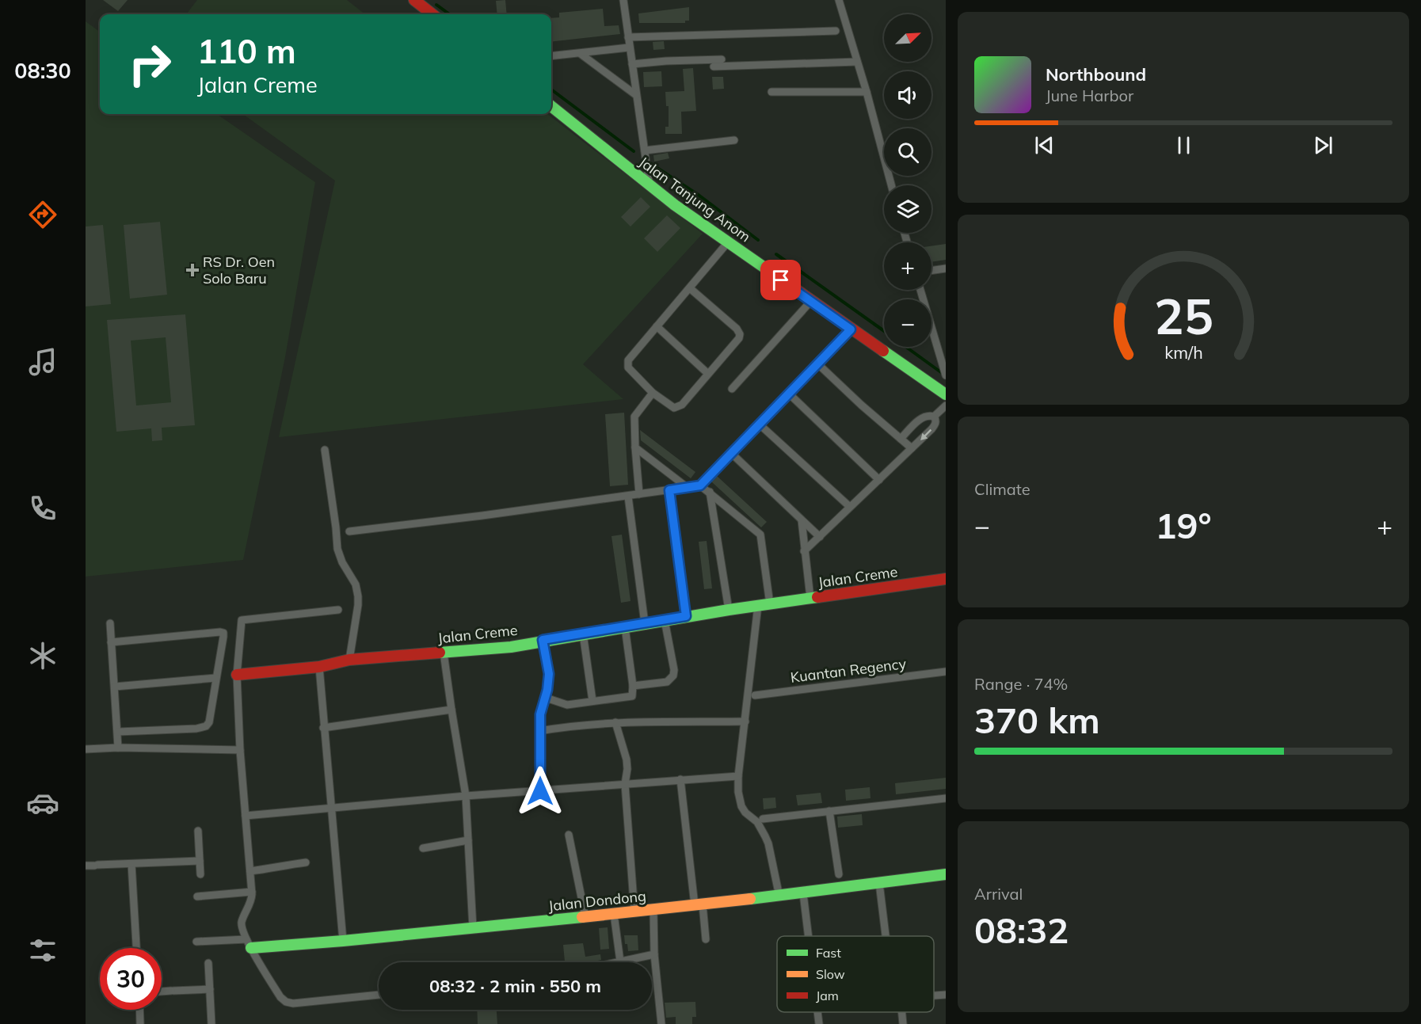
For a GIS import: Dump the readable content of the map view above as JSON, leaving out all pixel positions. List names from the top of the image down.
{
  "streets": {
    "street": [
      "Jalan Tanjung Anom",
      "Jalan Creme",
      "Kuantan Regency",
      "Jalan Dondong"
    ]
  },
  "places": {
    "health": ["RS Dr. Oen Solo Baru"]
  },
  "legend": ["Fast", "Slow", "Jam"],
  "north": "top right",
  "page": {
    "tabs": "08:30",
    "map_buttons": ["+", "−"],
    "turn": ["110 m", "Jalan Creme"],
    "song": ["Northbound", "June Harbor"],
    "tile": [
      "Climate",
      ["Range · 74%", "370 km"],
      ["Arrival", "08:32"]
    ],
    "heat": ["−", "19°", "+"],
    "limit": "30",
    "trip": "08:32 · 2 min · 550 m",
    "gauge": ["25", "km/h"]
  }
}
